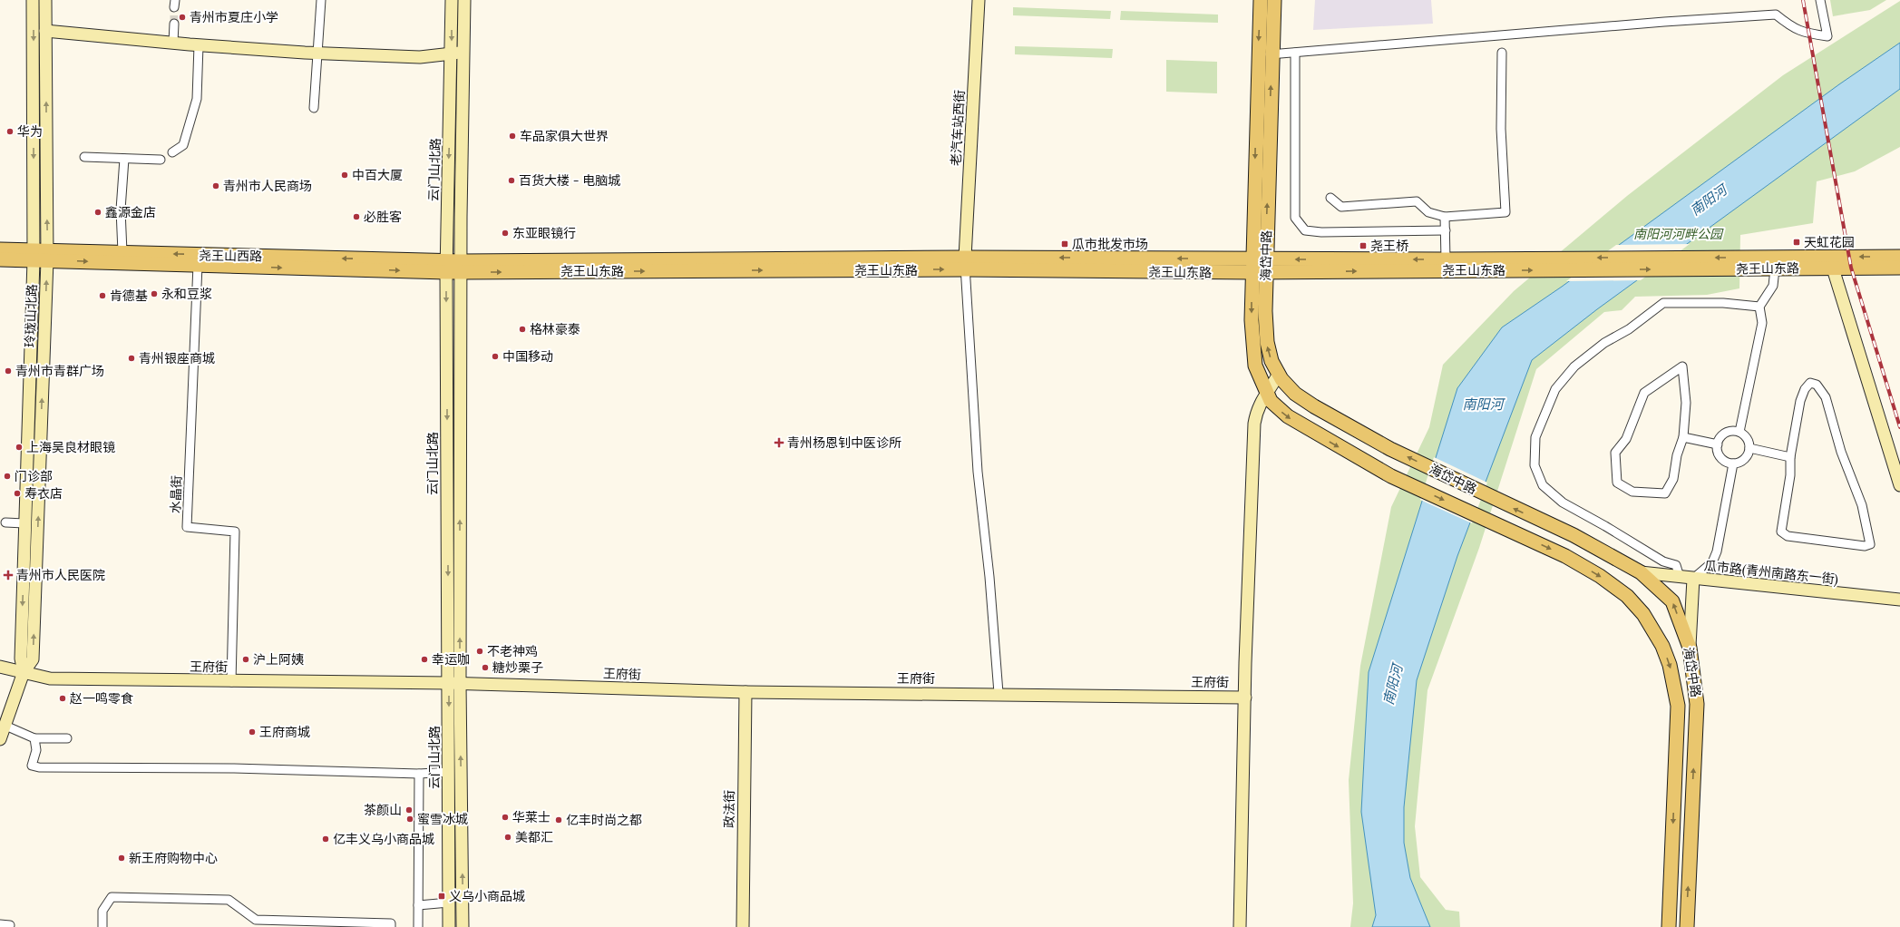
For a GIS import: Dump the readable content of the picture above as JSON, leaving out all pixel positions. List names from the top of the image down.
{
  "streets": {
    "main road": ["尧王山西路", "海岱中路", "尧王山东路"],
    "street": [
      "老汽车站西街",
      "云门山北路",
      "玲珑山北路",
      "水晶街",
      "瓜市路(青州南路东一街)",
      "王府街",
      "政法街"
    ]
  },
  "crossings": [
    ["老汽车站西街", "尧王山东路"],
    ["云门山北路", "尧王山西路"],
    ["云门山北路", "尧王山东路"],
    ["云门山北路", "王府街"],
    ["尧王山西路", "尧王山东路"],
    ["尧王山西路", "玲珑山北路"],
    ["尧王山西路", "水晶街"],
    ["海岱中路", "尧王山东路"],
    ["海岱中路", "瓜市路(青州南路东一街)"],
    ["玲珑山北路", "王府街"],
    ["水晶街", "王府街"],
    ["王府街", "政法街"]
  ],
  "water": ["南阳河"],
  "parks": ["南阳河河畔公园"],
  "places": {
    "other": [
      "青州市夏庄小学",
      "华为",
      "车品家俱大世界",
      "中百大厦",
      "百货大楼 - 电脑城",
      "青州市人民商场",
      "鑫源金店",
      "必胜客",
      "东亚眼镜行",
      "永和豆浆",
      "肯德基",
      "格林豪泰",
      "中国移动",
      "青州银座商城",
      "青州市青群广场",
      "上海吴良材眼镜",
      "门诊部",
      "寿衣店",
      "不老神鸡",
      "沪上阿姨",
      "幸运咖",
      "糖炒栗子",
      "赵一鸣零食",
      "王府商城",
      "茶颜山",
      "华莱士",
      "蜜雪冰城",
      "亿丰时尚之都",
      "美都汇",
      "亿丰义乌小商品城",
      "新王府购物中心"
    ],
    "transit": [
      "天虹花园",
      "瓜市批发市场",
      "尧王桥",
      "义乌小商品城"
    ],
    "health": ["青州杨恩钊中医诊所", "青州市人民医院"]
  }
}
